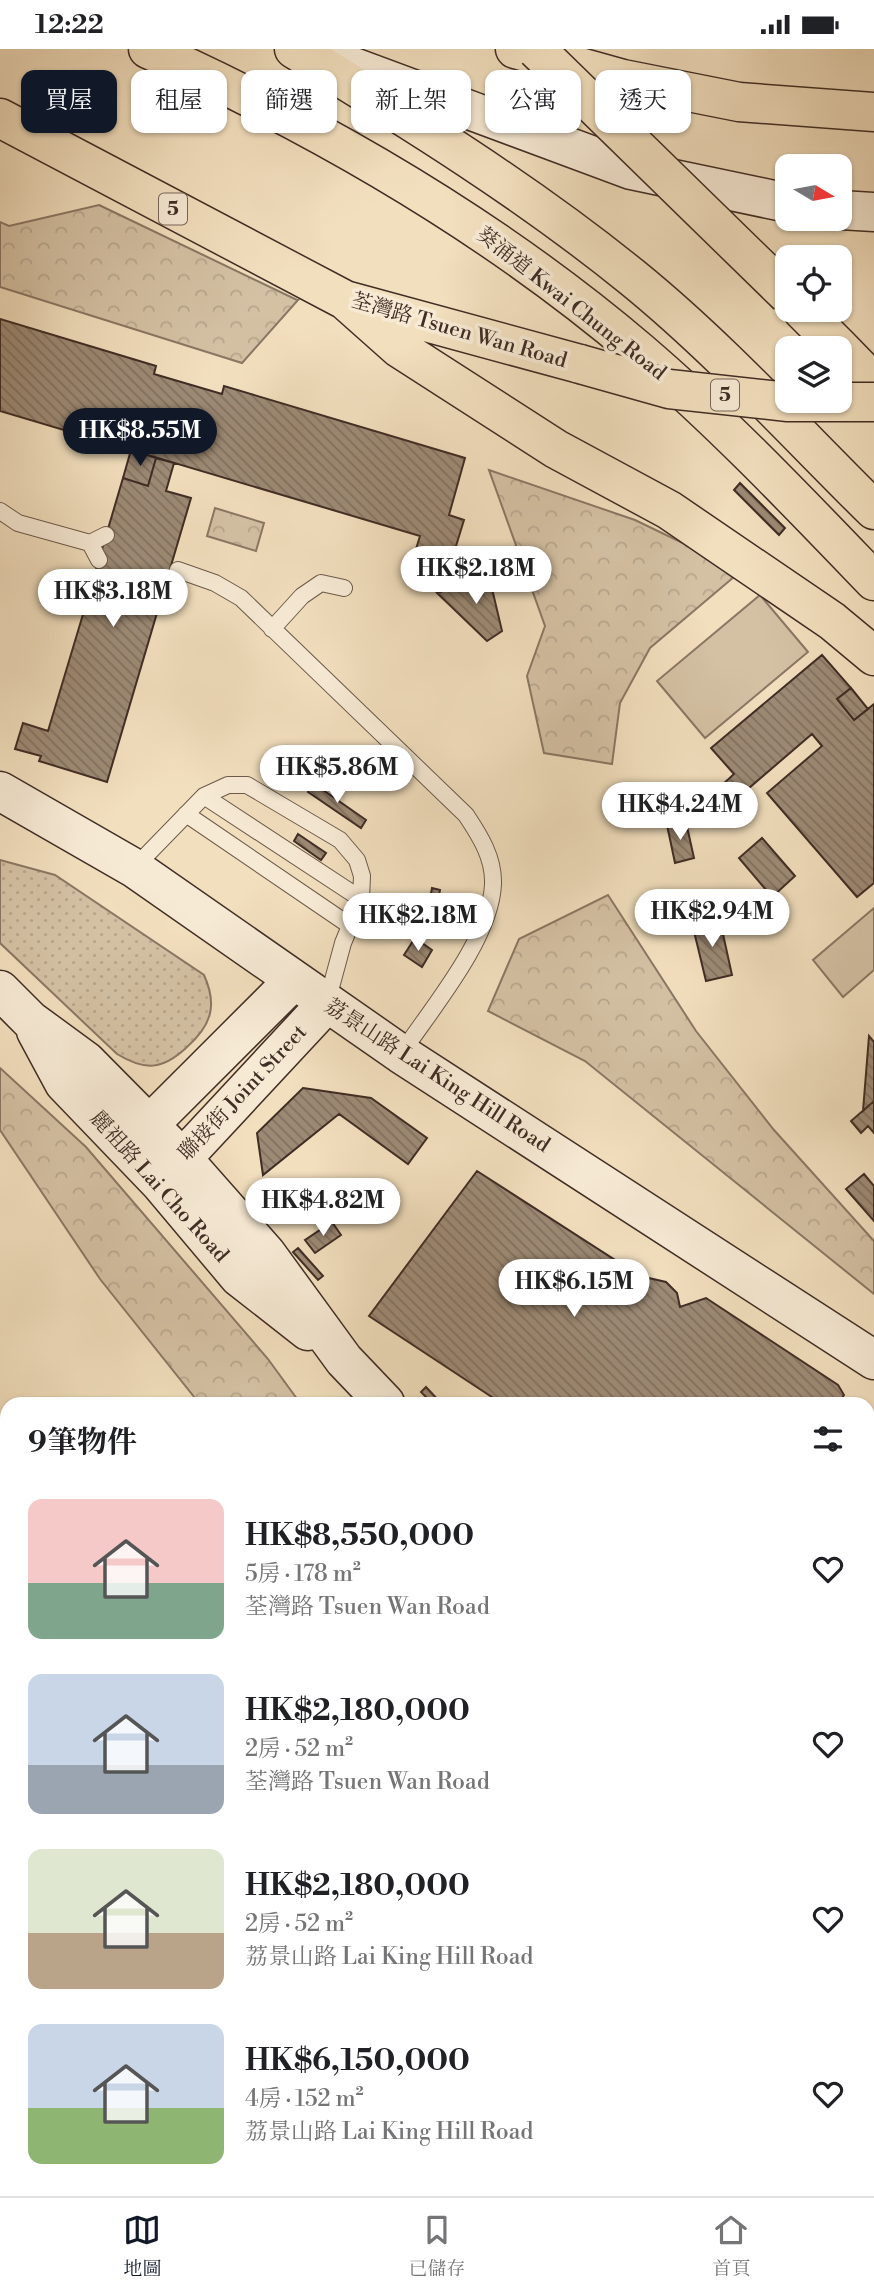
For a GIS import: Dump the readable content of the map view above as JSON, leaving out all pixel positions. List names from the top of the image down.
{
  "streets": {
    "main road": [
      "5",
      "葵涌道 Kwai Chung Road",
      "荃灣路 Tsuen Wan Road",
      "荔景山路 Lai King Hill Road",
      "聯接街 Joint Street",
      "麗祖路 Lai Cho Road"
    ]
  },
  "crossings": [
    ["荔景山路 Lai King Hill Road", "聯接街 Joint Street"],
    ["聯接街 Joint Street", "麗祖路 Lai Cho Road"]
  ],
  "north": "right",
  "page": {
    "status": "12:22",
    "chip": [
      "買屋",
      "租屋",
      "篩選",
      "新上架",
      "公寓",
      "透天"
    ],
    "price": [
      "HK$8.55M",
      "HK$2.18M",
      "HK$3.18M",
      "HK$5.86M",
      "HK$4.24M",
      "HK$2.94M",
      "HK$2.18M",
      "HK$4.82M",
      "HK$6.15M"
    ],
    "heading": "9筆物件",
    "list": [
      {
        "name": "HK$8,550,000",
        "note": "5房 · 178 m² · 荃灣路 Tsuen Wan Road"
      },
      {
        "name": "HK$2,180,000",
        "note": "2房 · 52 m² · 荃灣路 Tsuen Wan Road"
      },
      {
        "name": "HK$2,180,000",
        "note": "2房 · 52 m² · 荔景山路 Lai King Hill Road"
      },
      {
        "name": "HK$6,150,000",
        "note": "4房 · 152 m² · 荔景山路 Lai King Hill Road"
      }
    ],
    "tabs": ["地圖", "已儲存", "首頁"]
  }
}
